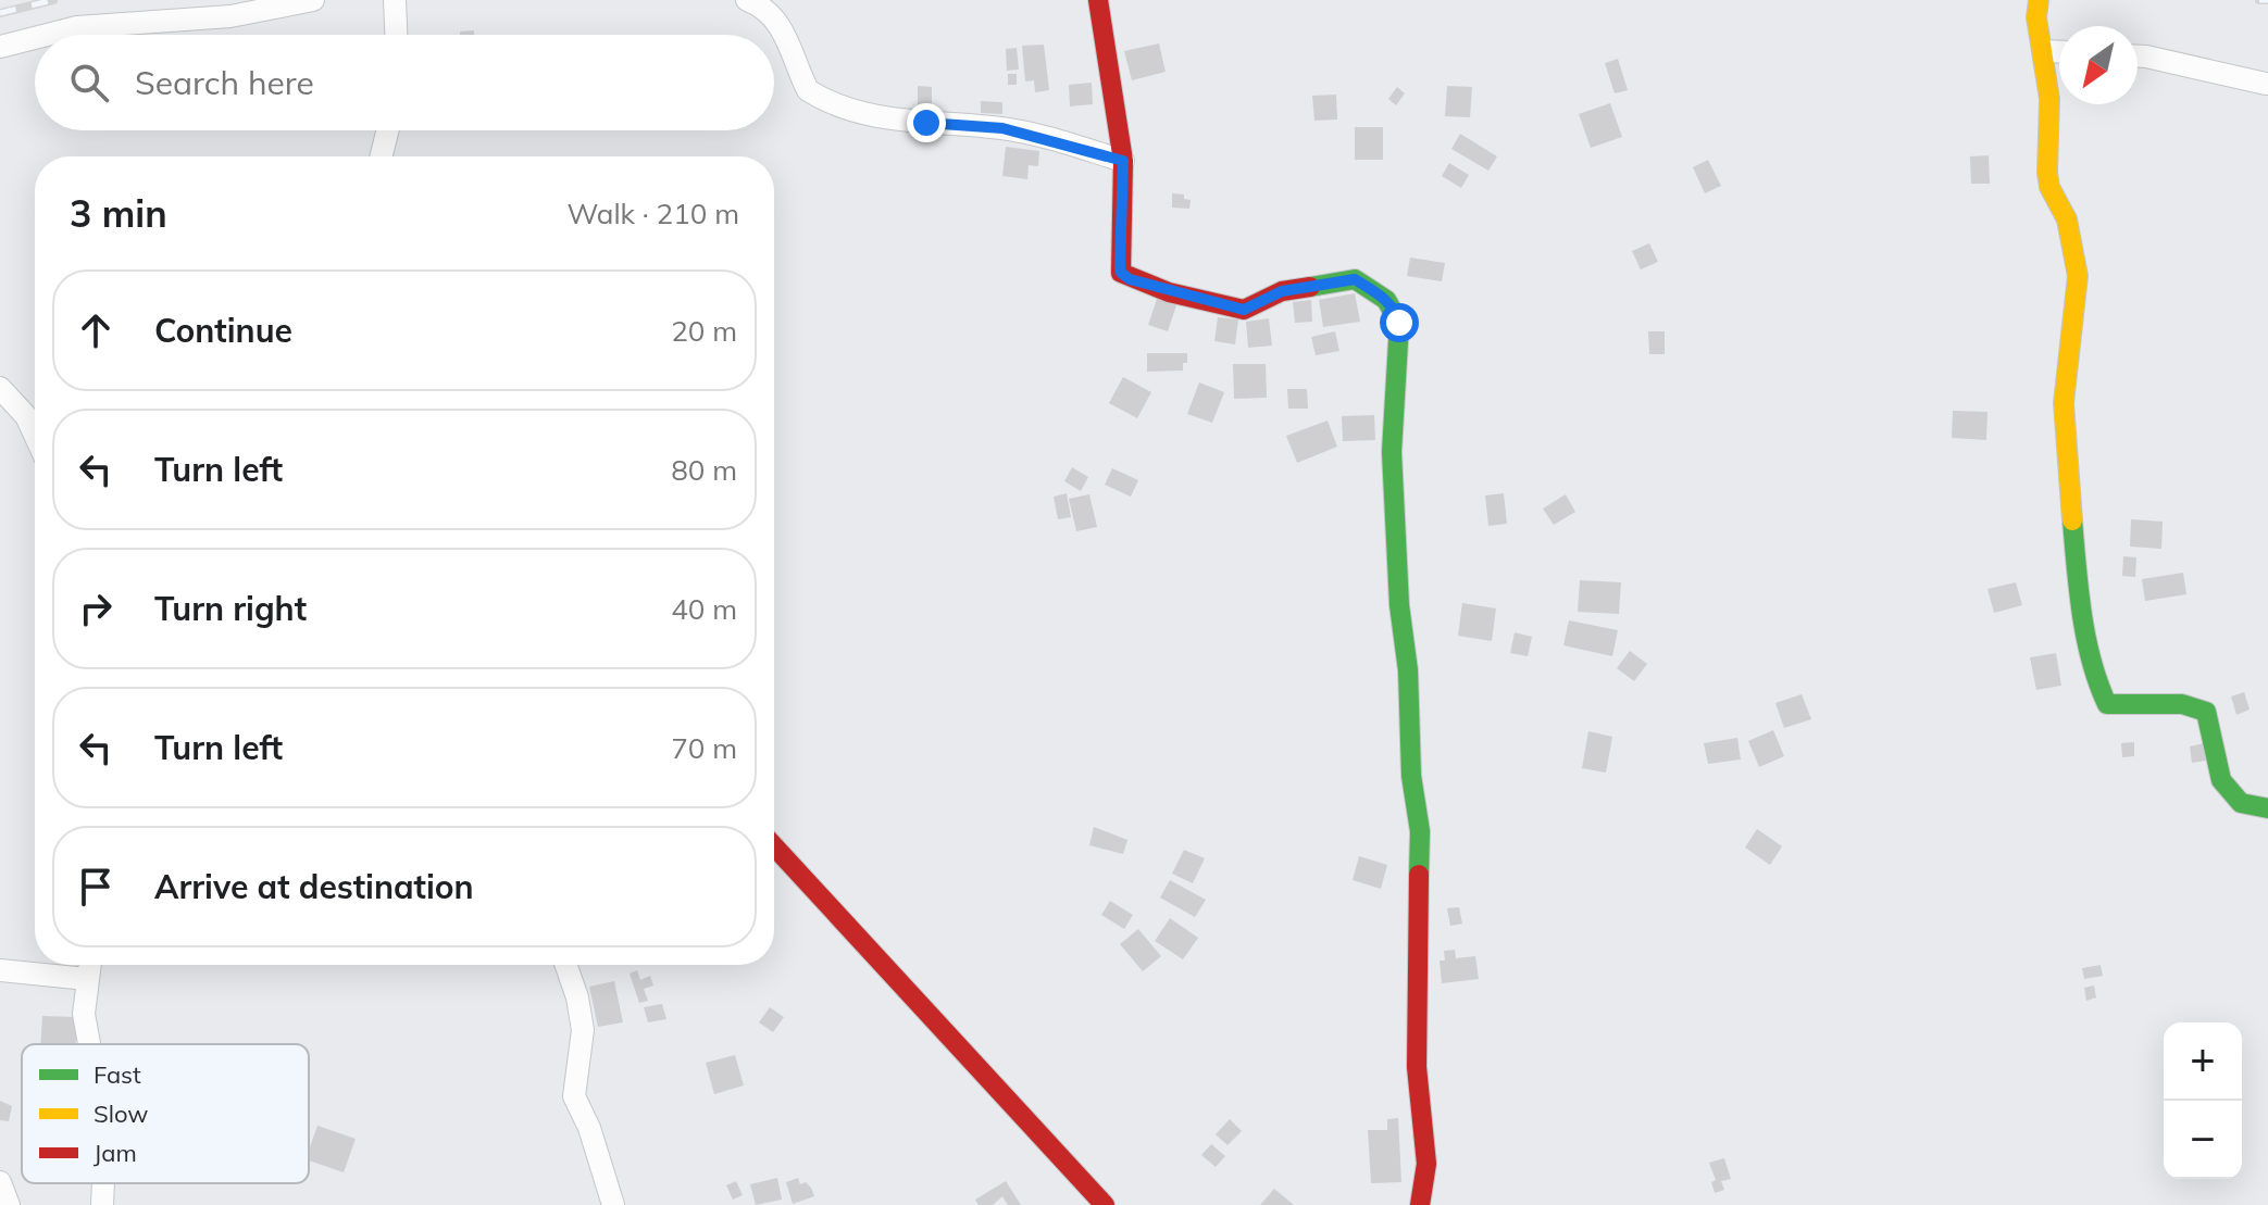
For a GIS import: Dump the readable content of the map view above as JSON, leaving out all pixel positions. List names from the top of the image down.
{
  "legend": ["Fast", "Slow", "Jam"],
  "north": "bottom left",
  "page": {
    "search": "Search here",
    "heading": ["3 min", "Walk · 210 m"],
    "list": [
      ["Continue", "20 m"],
      ["Turn left", "80 m"],
      ["Turn right", "40 m"],
      ["Turn left", "70 m"],
      "Arrive at destination"
    ],
    "map_buttons": ["+", "−"]
  }
}
